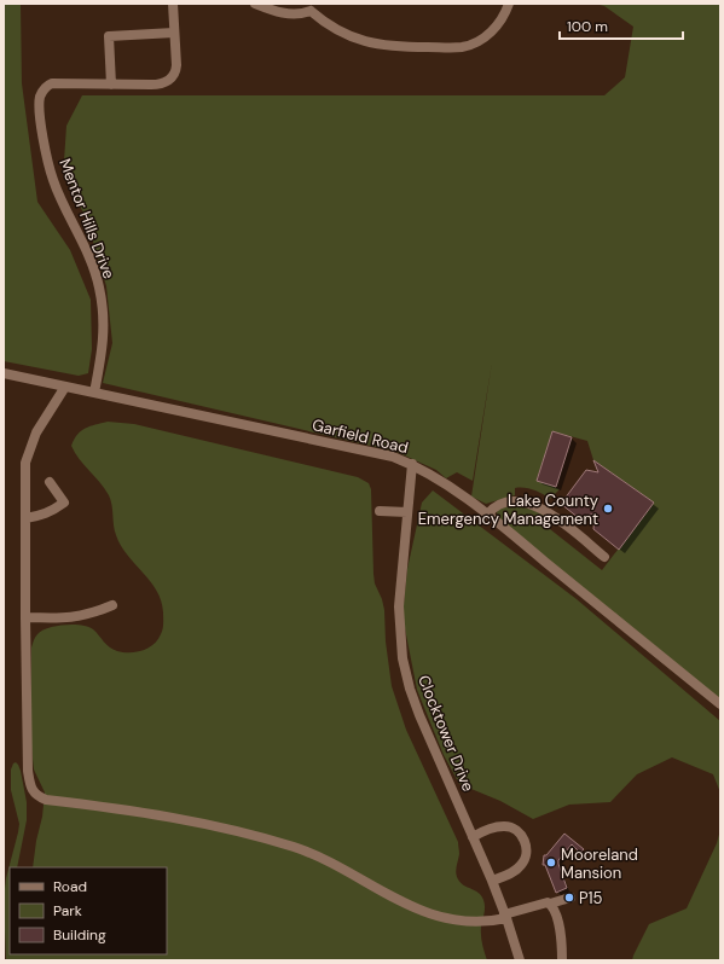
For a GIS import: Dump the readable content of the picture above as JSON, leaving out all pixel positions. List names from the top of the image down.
{
  "streets": {
    "street": ["Mentor Hills Drive", "Garfield Road", "Clocktower Drive"]
  },
  "crossings": [
    ["Mentor Hills Drive", "Garfield Road"],
    ["Garfield Road", "Clocktower Drive"]
  ],
  "places": ["Lake County Emergency Management", "Mooreland Mansion", "P15"],
  "legend": ["Road", "Park", "Building"],
  "scale_bar": "100 m"
}
